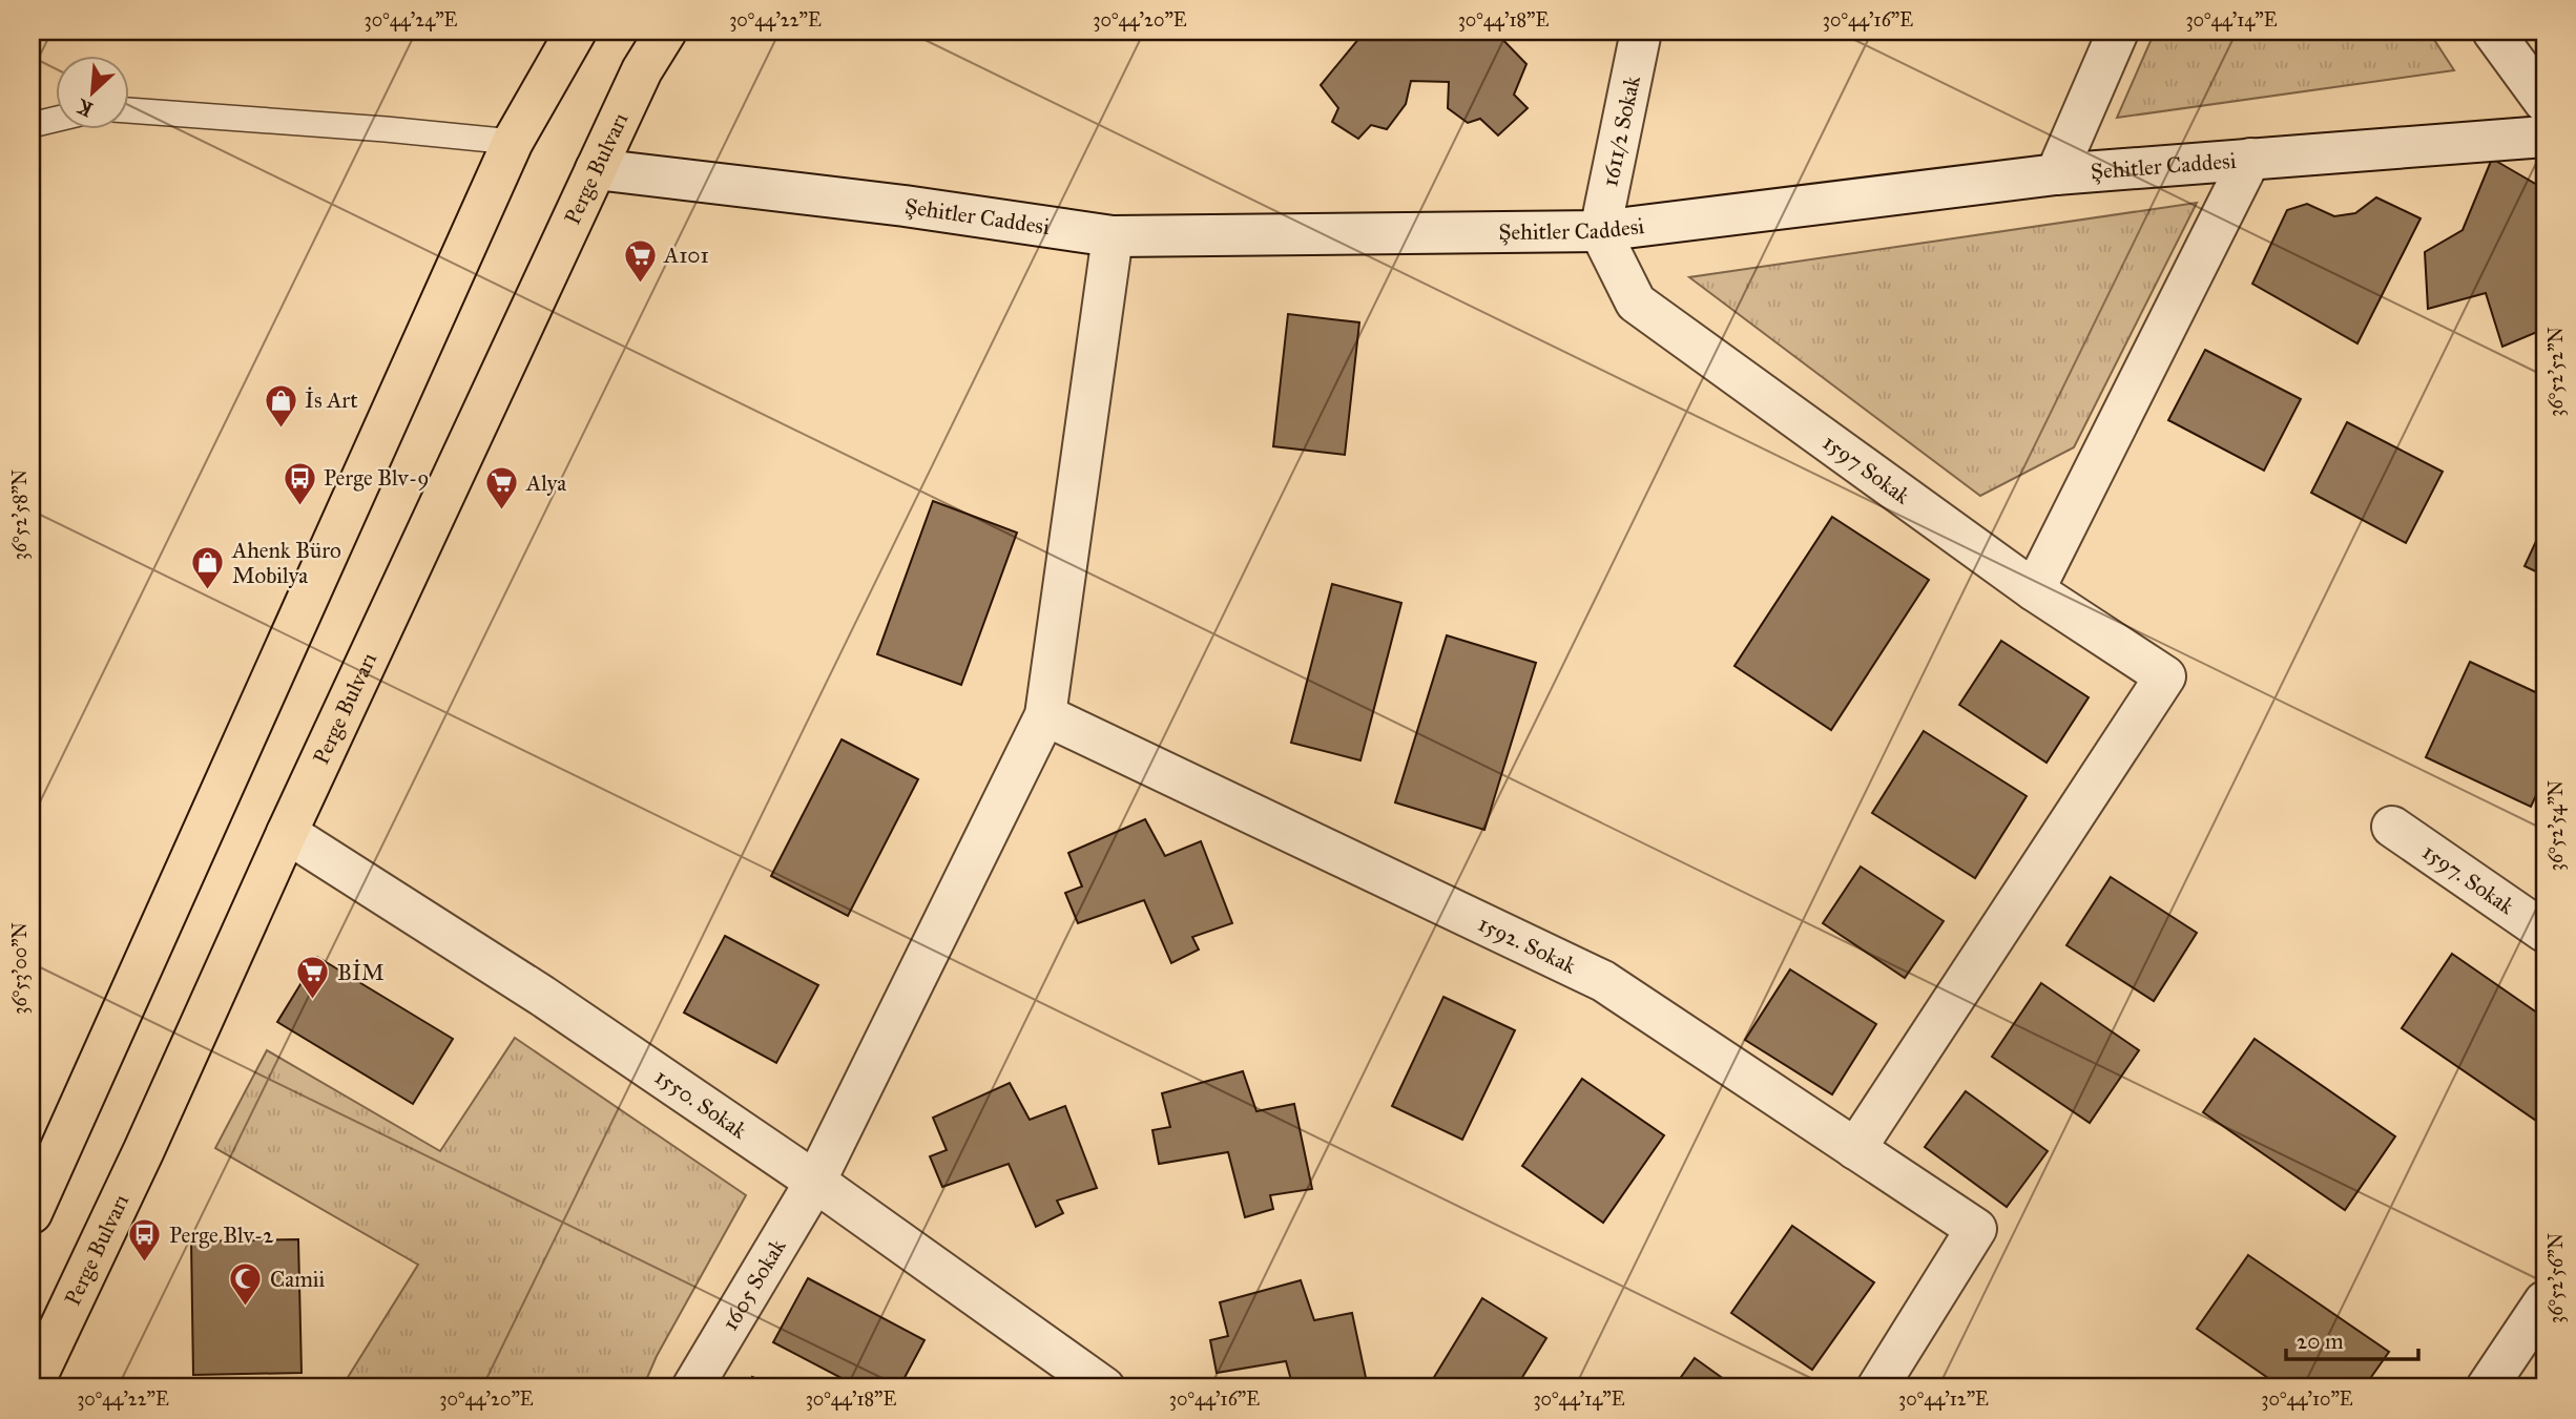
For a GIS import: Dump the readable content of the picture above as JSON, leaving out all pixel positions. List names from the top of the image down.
{
  "streets": {
    "main road": ["Perge Bulvarı"],
    "street": [
      "1611/2 Sokak",
      "Şehitler Caddesi",
      "1597 Sokak",
      "1597. Sokak",
      "1592. Sokak",
      "1550. Sokak",
      "1605 Sokak"
    ]
  },
  "crossings": [
    ["1611/2 Sokak", "Şehitler Caddesi"],
    ["1611/2 Sokak", "1597 Sokak"],
    ["Şehitler Caddesi", "Perge Bulvarı"],
    ["Şehitler Caddesi", "1597 Sokak"],
    ["Şehitler Caddesi", "1605 Sokak"],
    ["Perge Bulvarı", "1550. Sokak"],
    ["1597 Sokak", "1592. Sokak"],
    ["1592. Sokak", "1605 Sokak"],
    ["1550. Sokak", "1605 Sokak"]
  ],
  "places": {
    "supermarket": ["A101", "Alya", "BİM"],
    "shop": ["İs Art", "Ahenk Büro Mobilya"],
    "bus stop": ["Perge Blv-9", "Perge Blv-2"],
    "mosque": ["Camii"]
  },
  "scale_bar": "20 m",
  "north": "bottom left",
  "coordinates": [
    "30°44'24\"E",
    "30°44'22\"E",
    "30°44'20\"E",
    "30°44'18\"E",
    "30°44'16\"E",
    "30°44'14\"E",
    "36°52'52\"N",
    "36°52'58\"N",
    "36°52'54\"N",
    "36°53'00\"N",
    "36°52'56\"N",
    "30°44'12\"E",
    "30°44'10\"E"
  ]
}
